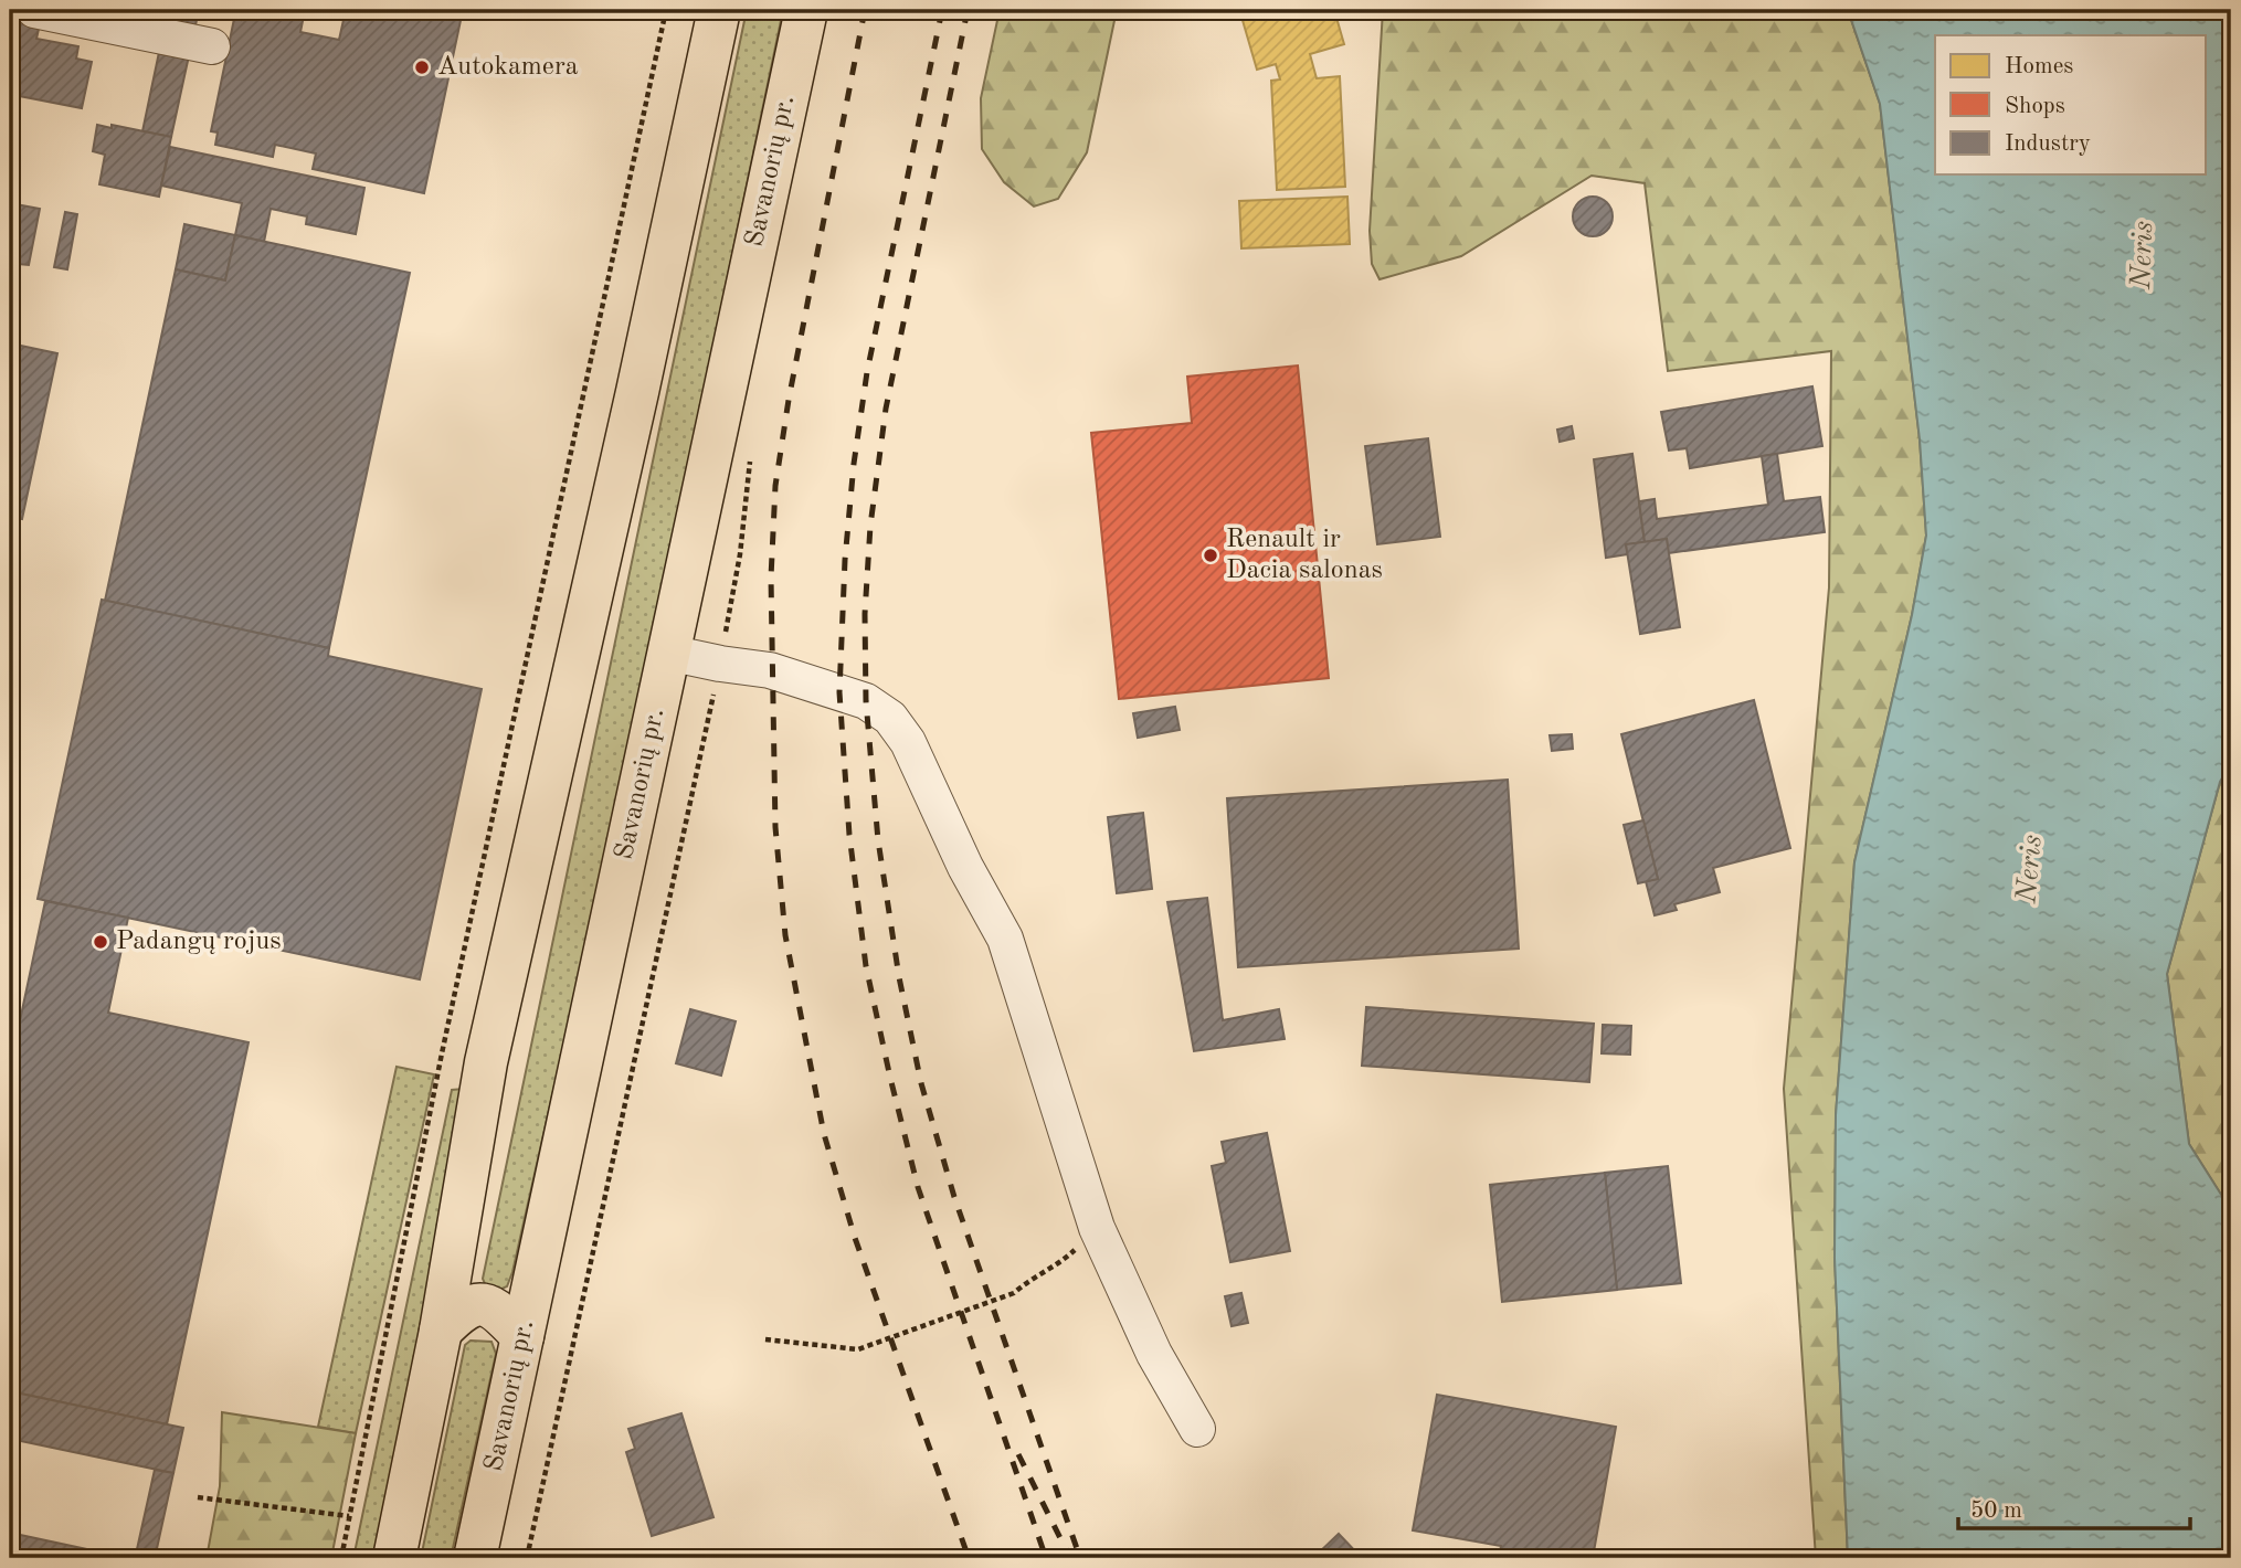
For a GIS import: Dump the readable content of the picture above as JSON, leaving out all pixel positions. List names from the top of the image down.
{
  "streets": {
    "highway": ["Savanorių pr."]
  },
  "water": ["Neris"],
  "places": ["Autokamera", "Renault ir Dacia salonas", "Padangų rojus"],
  "legend": ["Homes", "Shops", "Industry"],
  "scale_bar": "50 m"
}
